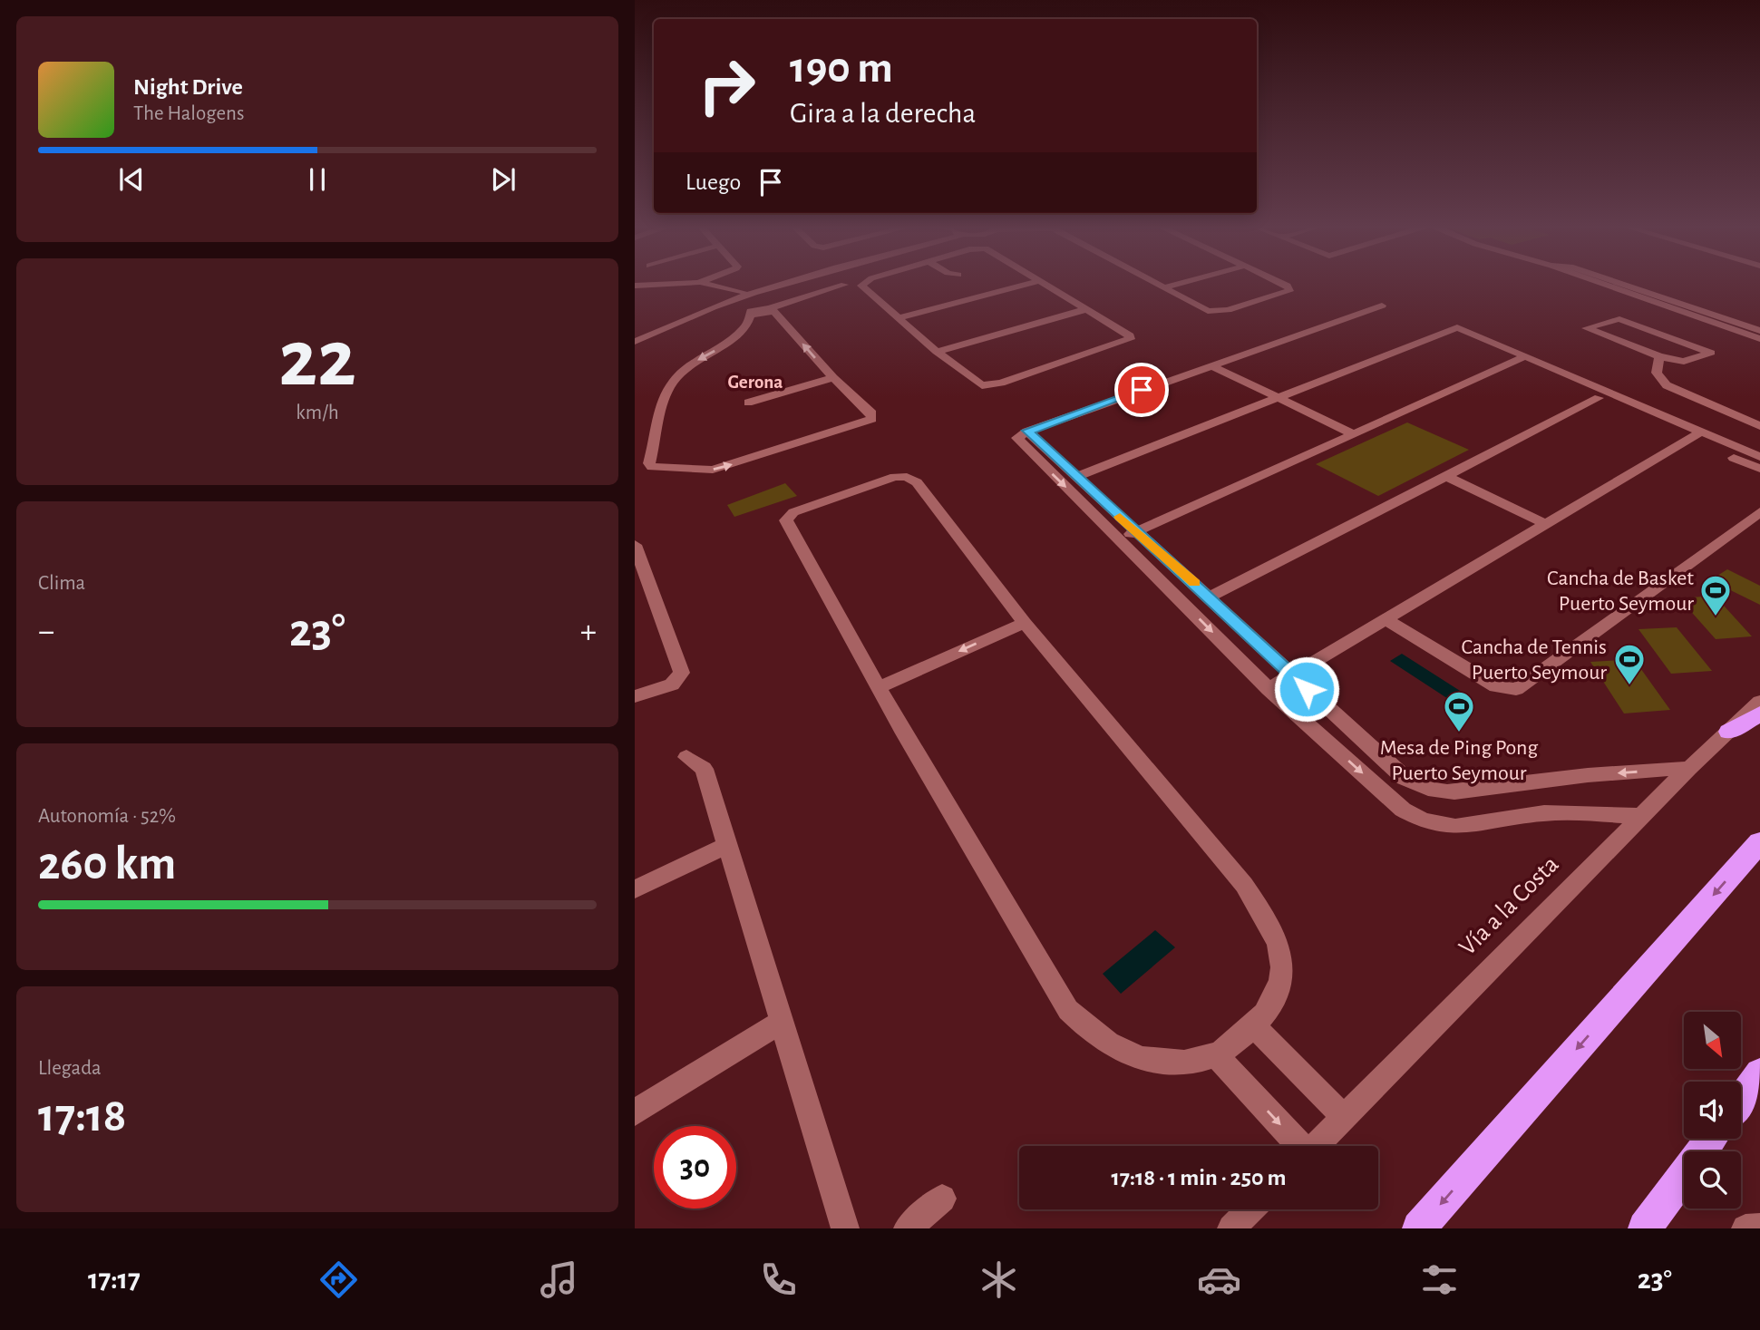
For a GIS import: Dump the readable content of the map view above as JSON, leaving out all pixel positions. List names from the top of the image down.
{
  "streets": {
    "street": ["Vía a la Costa"]
  },
  "districts": ["Gerona"],
  "places": {
    "sports": ["Cancha de Basket Puerto Seymour", "Cancha de Tennis Puerto Seymour", "Mesa de Ping Pong Puerto Seymour"]
  },
  "north": "bottom right",
  "page": {
    "turn": ["190 m", "Gira a la derecha"],
    "song": ["Night Drive", "The Halogens"],
    "then": "Luego",
    "tile": [
      ["22", "km/h"],
      "Clima",
      ["Autonomía · 52%", "260 km"],
      ["Llegada", "17:18"]
    ],
    "heat": ["−", "23°", "+"],
    "limit": "30",
    "trip": "17:18 · 1 min · 250 m",
    "tabs": ["17:17", "23°"]
  }
}
